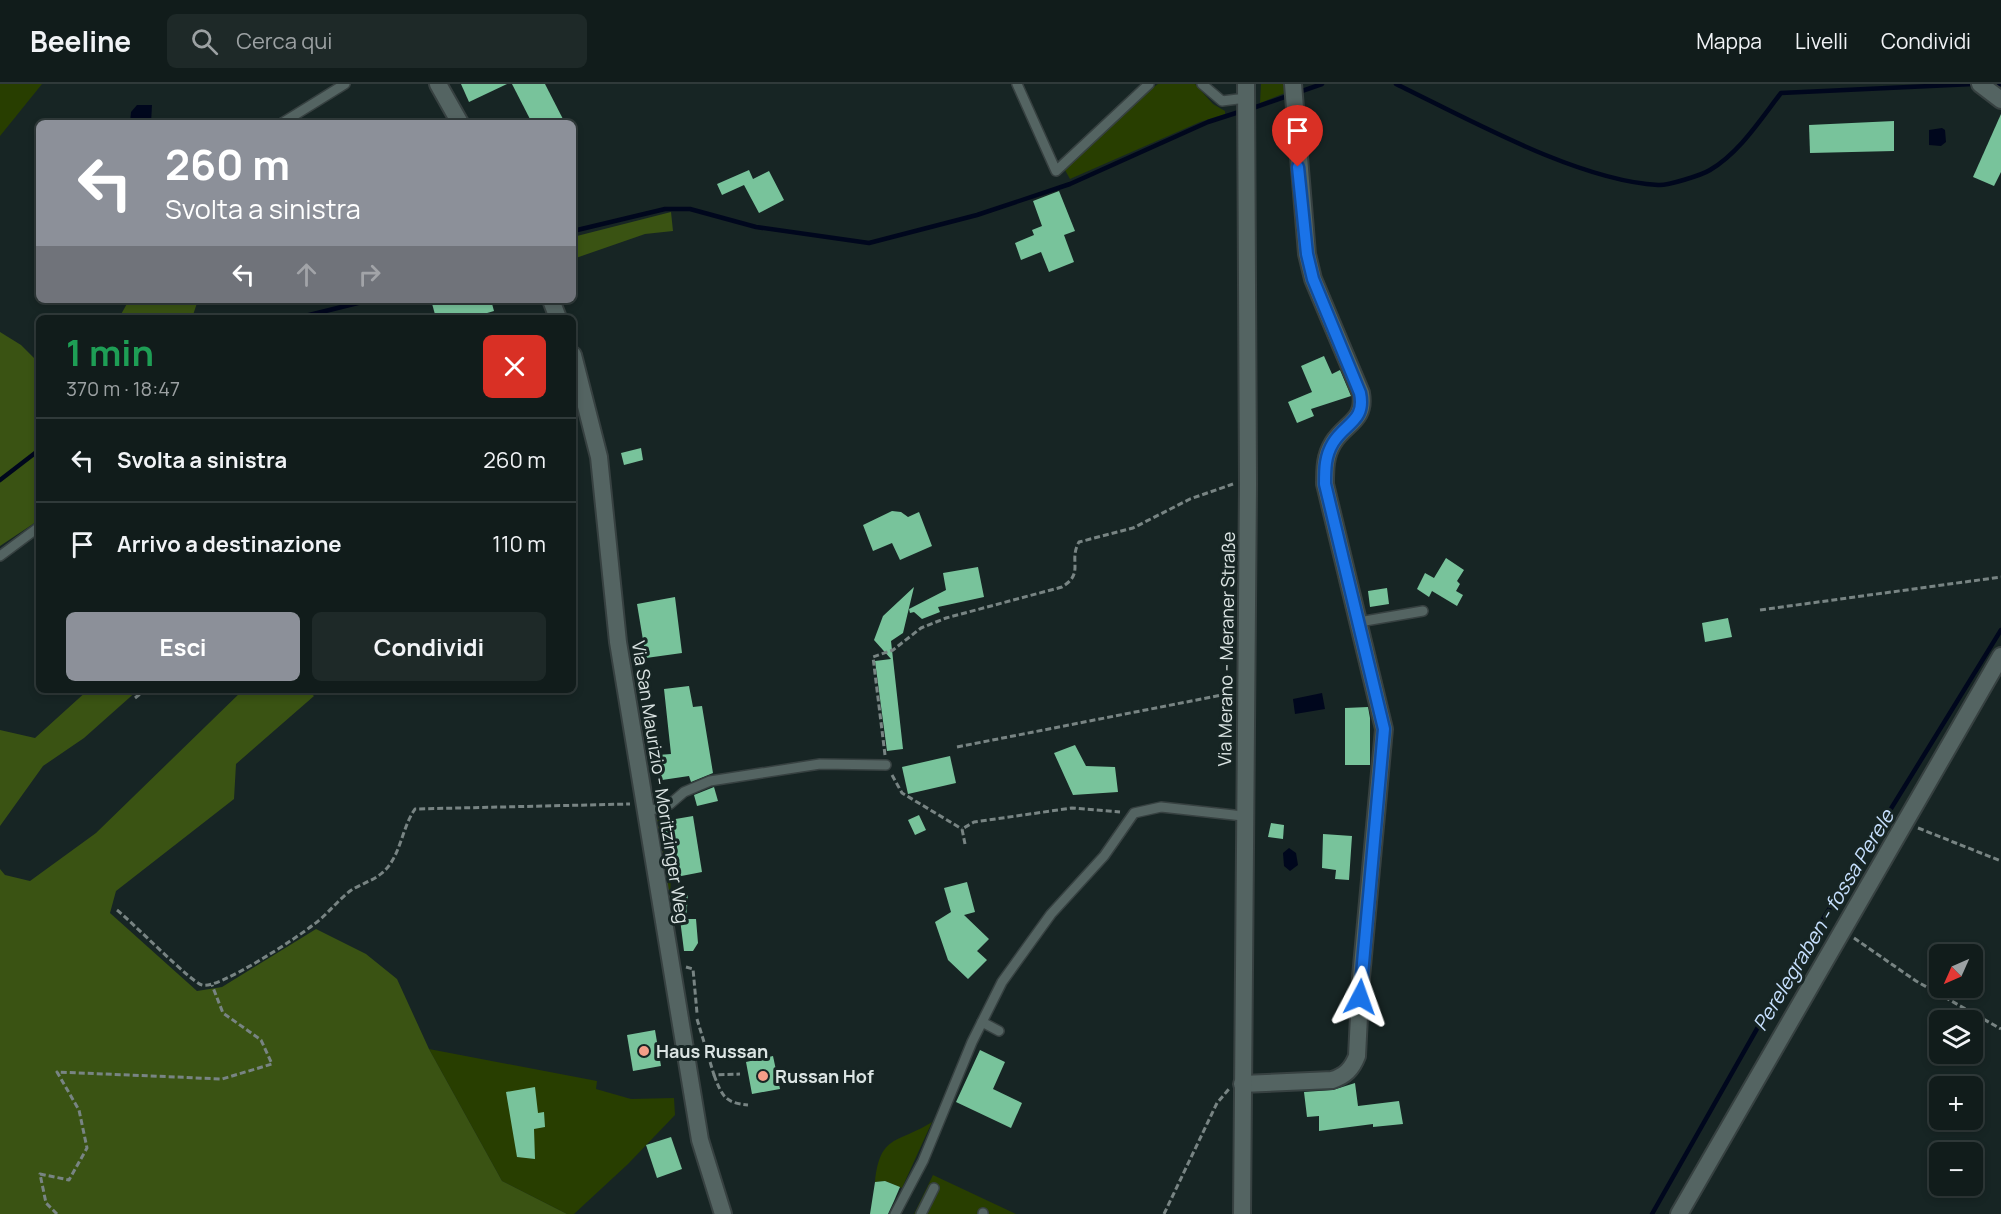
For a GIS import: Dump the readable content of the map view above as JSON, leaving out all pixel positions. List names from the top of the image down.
{
  "streets": {
    "street": ["Via Merano - Meraner Straße", "Via San Maurizio - Moritzinger Weg"]
  },
  "water": ["Perelegraben - fossa Perele"],
  "places": ["Haus Russan", "Russan Hof"],
  "north": "bottom left",
  "page": {
    "header": "Beeline",
    "search": "Cerca qui",
    "nav": ["Mappa", "Livelli", "Condividi"],
    "turn": ["260 m", "Svolta a sinistra"],
    "heading": ["1 min", "370 m · 18:47"],
    "list": [
      {
        "name": "Svolta a sinistra",
        "value": "260 m"
      },
      {
        "name": "Arrivo a destinazione",
        "value": "110 m"
      }
    ],
    "buttons": ["Esci", "Condividi"],
    "map_buttons": ["+", "−"]
  }
}
